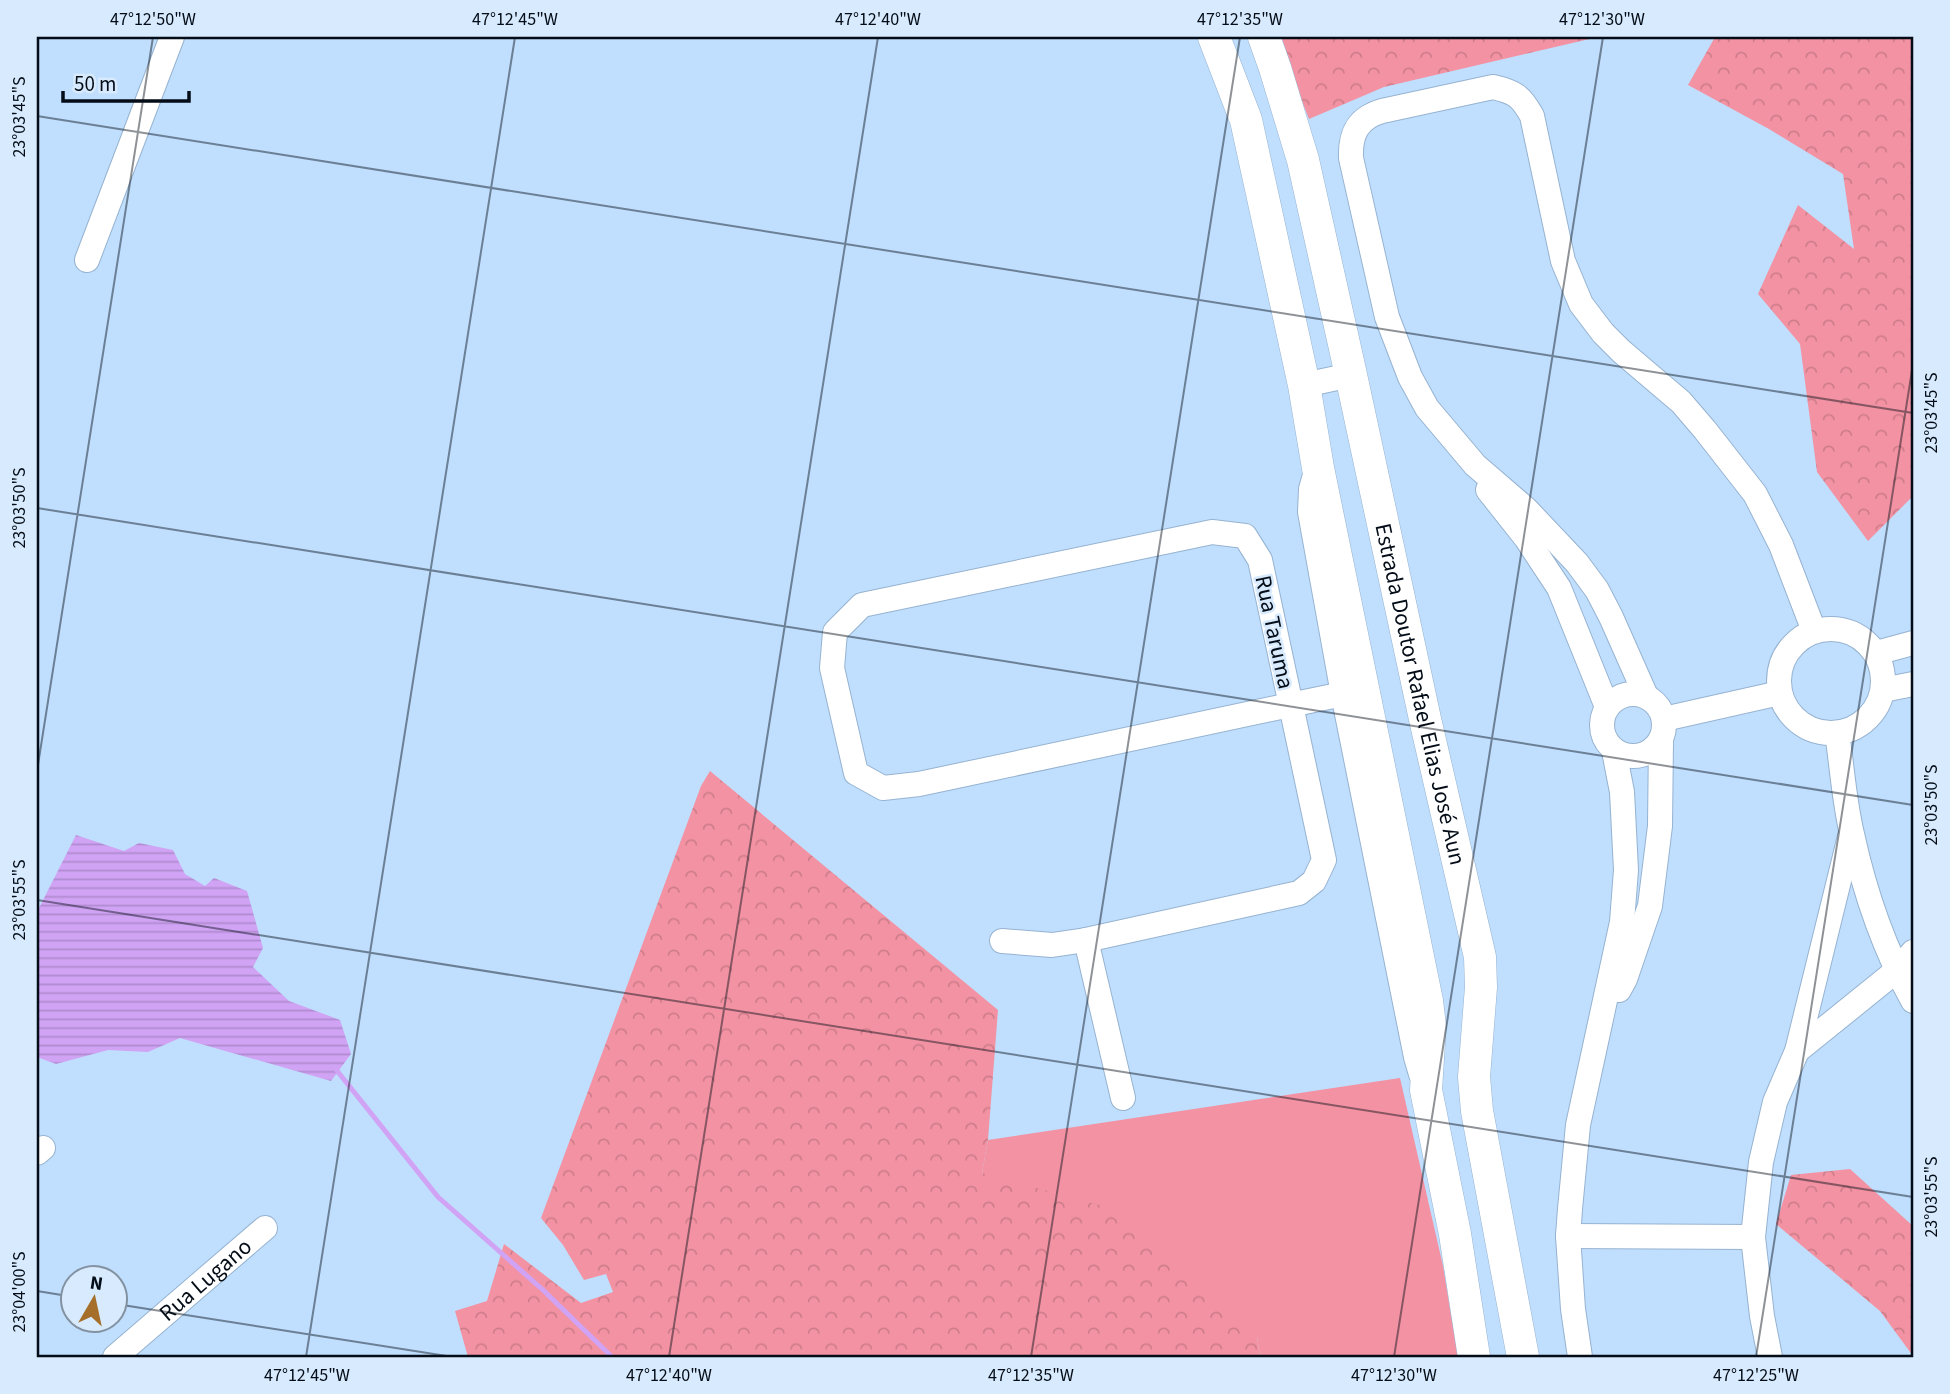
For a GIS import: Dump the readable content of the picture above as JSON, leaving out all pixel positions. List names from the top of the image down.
{
  "streets": {
    "main road": ["Estrada Doutor Rafael Elias José Aun"],
    "street": ["Rua Taruma", "Rua Lugano"]
  },
  "scale_bar": "50 m",
  "north": "top",
  "coordinates": [
    "47°12'50\"W",
    "47°12'45\"W",
    "47°12'40\"W",
    "47°12'35\"W",
    "47°12'30\"W",
    "23°03'45\"S",
    "23°03'50\"S",
    "23°03'55\"S",
    "23°04'00\"S",
    "47°12'25\"W"
  ]
}
